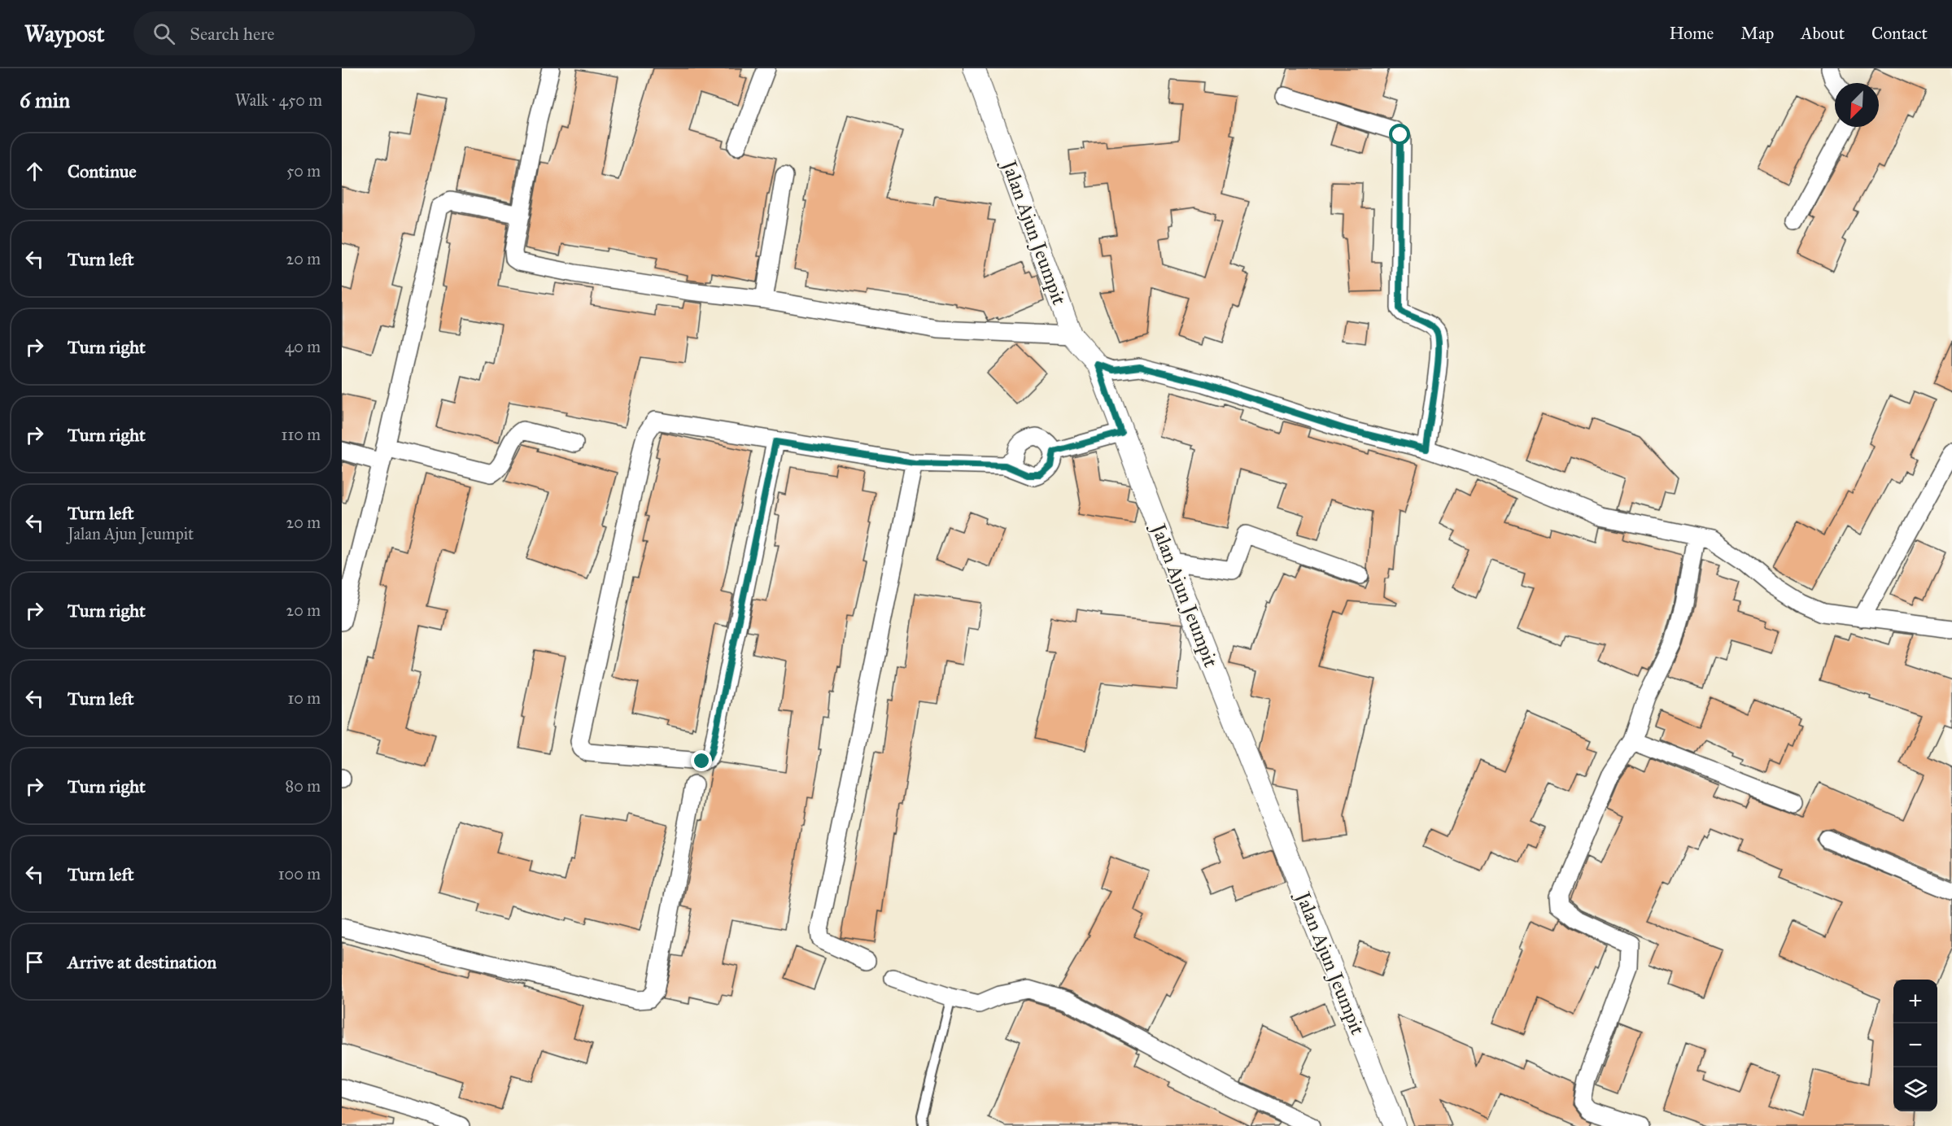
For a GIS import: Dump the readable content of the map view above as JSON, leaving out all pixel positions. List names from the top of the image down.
{
  "streets": {
    "street": ["Jalan Ajun Jeumpit"]
  },
  "north": "bottom left",
  "page": {
    "header": "Waypost",
    "search": "Search here",
    "nav": [
      "Home",
      "Map",
      "About",
      "Contact"
    ],
    "heading": ["6 min", "Walk · 450 m"],
    "list": [
      ["Continue", "50 m"],
      ["Turn left", "20 m"],
      ["Turn right", "40 m"],
      ["Turn right", "110 m"],
      ["Turn left", "Jalan Ajun Jeumpit", "20 m"],
      ["Turn right", "20 m"],
      ["Turn left", "10 m"],
      ["Turn right", "80 m"],
      ["Turn left", "100 m"],
      "Arrive at destination"
    ],
    "map_buttons": ["+", "−"]
  }
}
